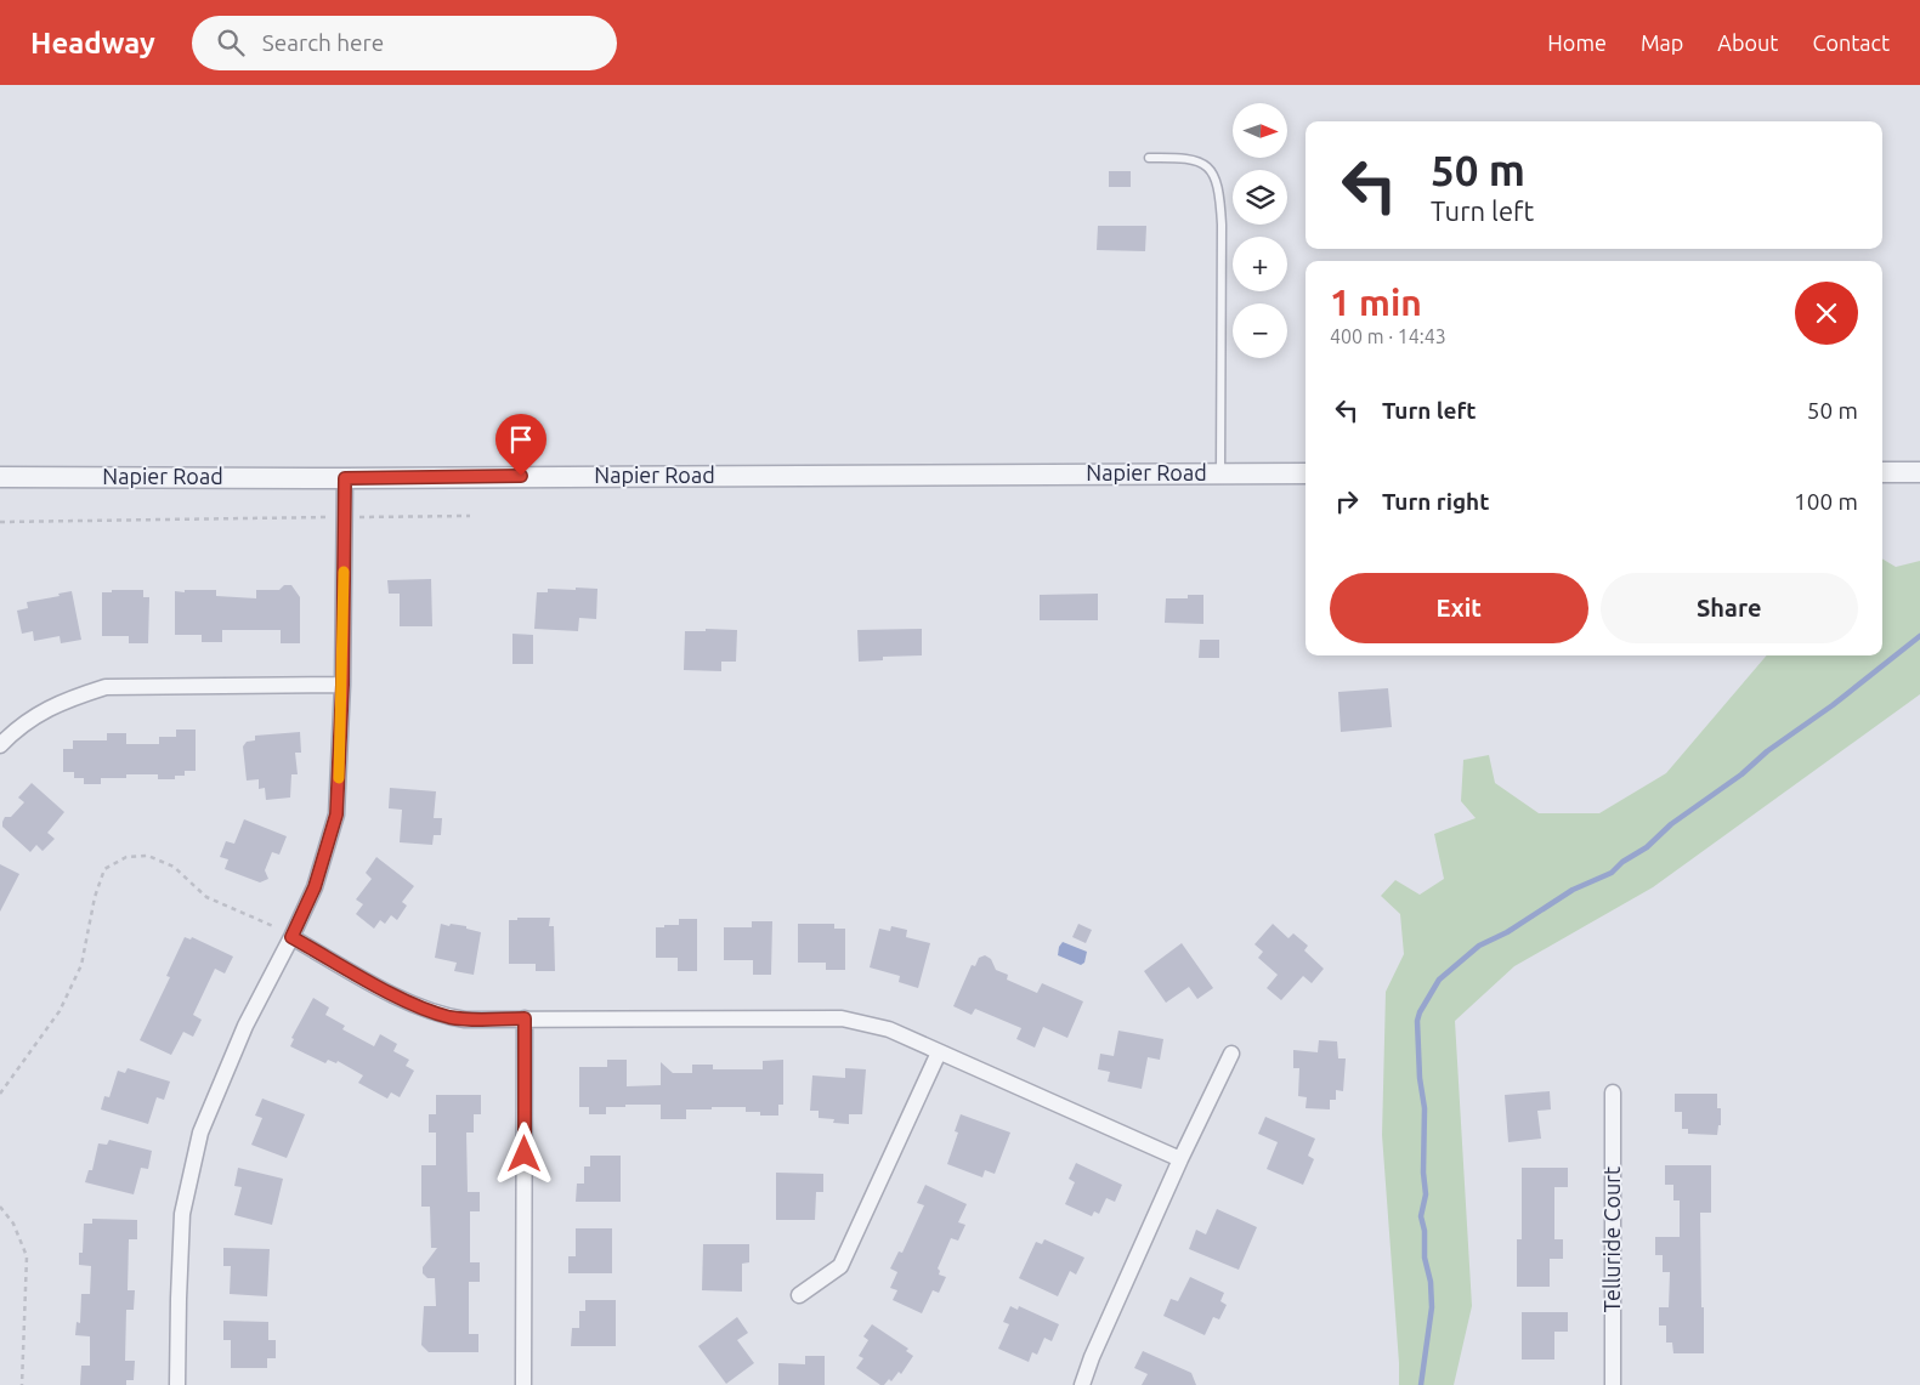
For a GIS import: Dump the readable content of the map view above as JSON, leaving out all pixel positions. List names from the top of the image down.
{
  "streets": {
    "street": ["Napier Road", "Telluride Court"]
  },
  "north": "right",
  "page": {
    "header": "Headway",
    "search": "Search here",
    "nav": [
      "Home",
      "Map",
      "About",
      "Contact"
    ],
    "map_buttons": ["+", "−"],
    "turn": ["50 m", "Turn left"],
    "heading": ["1 min", "400 m · 14:43"],
    "list": [
      {
        "name": "Turn left",
        "value": "50 m"
      },
      {
        "name": "Turn right",
        "value": "100 m"
      }
    ],
    "buttons": ["Exit", "Share"]
  }
}
